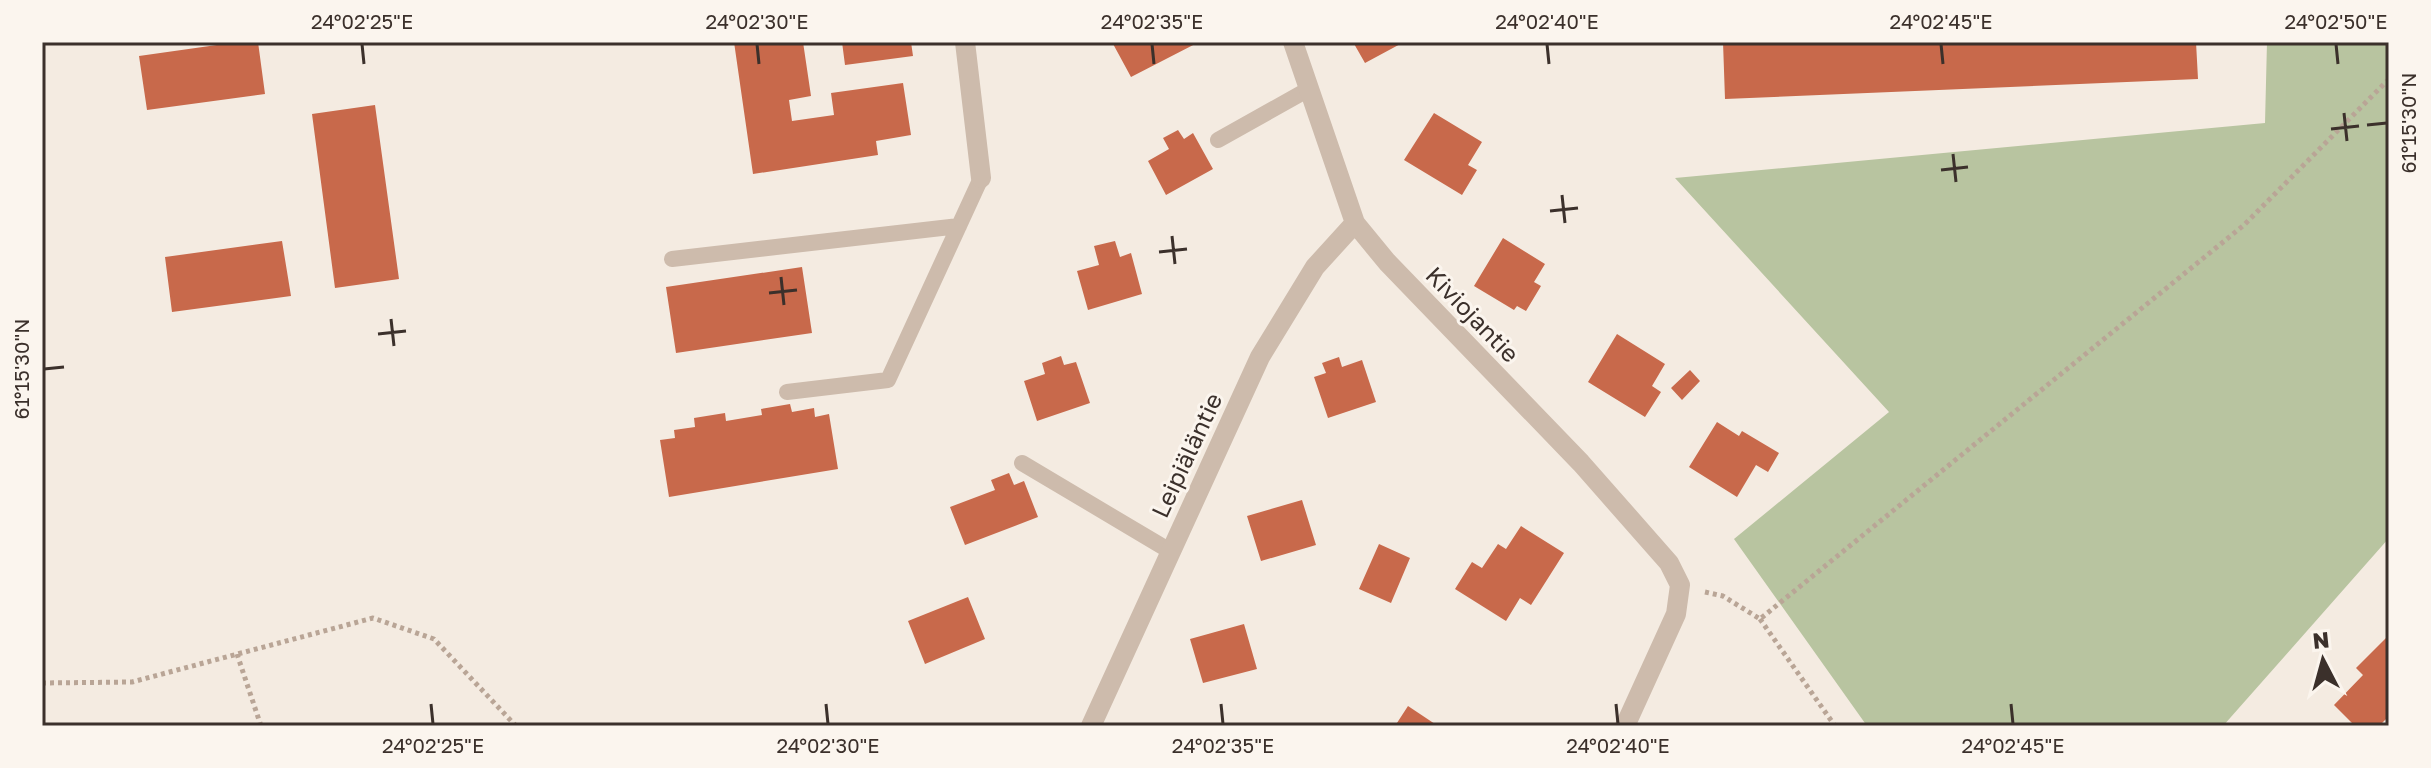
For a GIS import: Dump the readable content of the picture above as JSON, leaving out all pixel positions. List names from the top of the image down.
{
  "streets": {
    "street": ["Kiviojantie", "Leipiäläntie"]
  },
  "crossings": [
    ["Kiviojantie", "Leipiäläntie"]
  ],
  "north": "top",
  "coordinates": [
    "24°02'25\"E",
    "24°02'30\"E",
    "24°02'35\"E",
    "24°02'40\"E",
    "24°02'45\"E",
    "24°02'50\"E",
    "61°15'30\"N"
  ]
}
